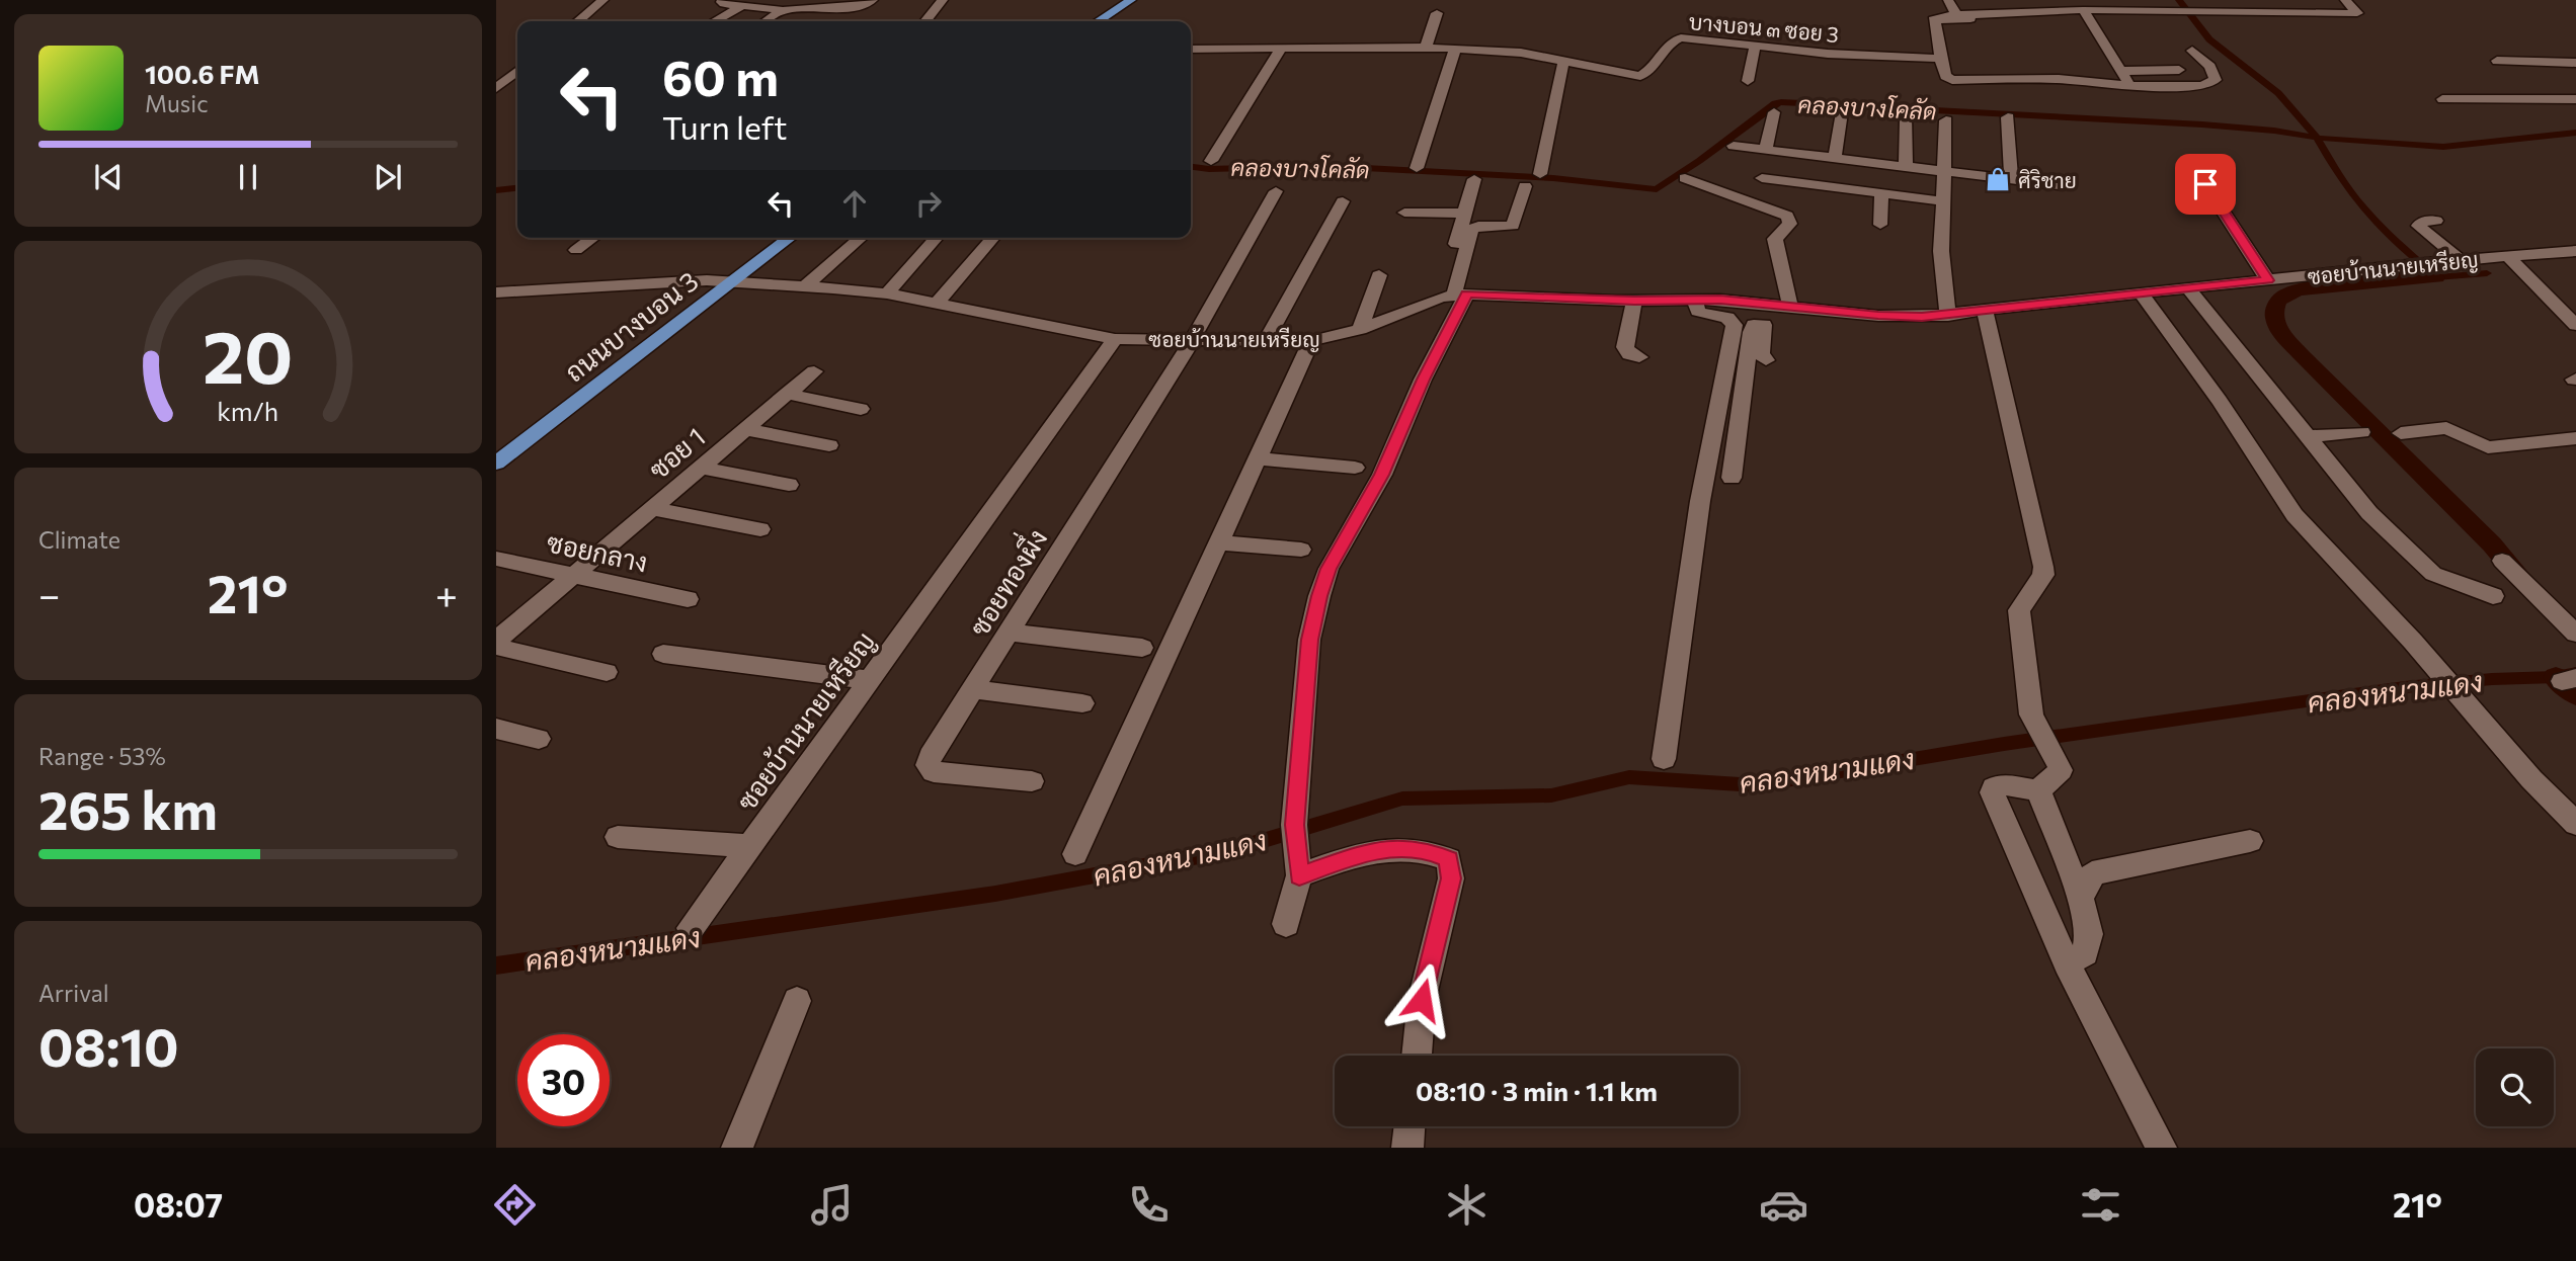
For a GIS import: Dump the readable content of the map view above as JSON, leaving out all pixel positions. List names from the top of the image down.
{
  "streets": {
    "main road": ["ถนนบางบอน 3"],
    "street": [
      "บางบอน ๓ ซอย 3",
      "ซอยบ้านนายเหรียญ",
      "ซอย 1",
      "ซอยกลาง",
      "ซอยทองผึ่ง"
    ]
  },
  "crossings": [
    ["ซอยบ้านนายเหรียญ", "ถนนบางบอน 3"],
    ["ซอยบ้านนายเหรียญ", "ซอยทองผึ่ง"],
    ["ซอย 1", "ซอยกลาง"]
  ],
  "water": ["คลองบางโคลัด", "คลองหนามแดง"],
  "places": {
    "shop": ["ศิริชาย"]
  },
  "page": {
    "turn": ["60 m", "Turn left"],
    "song": ["100.6 FM", "Music"],
    "tile": [
      "Climate",
      ["Range · 53%", "265 km"],
      ["Arrival", "08:10"]
    ],
    "heat": ["−", "21°", "+"],
    "limit": "30",
    "trip": "08:10 · 3 min · 1.1 km",
    "tabs": ["08:07", "21°"],
    "gauge": ["20", "km/h"]
  }
}
